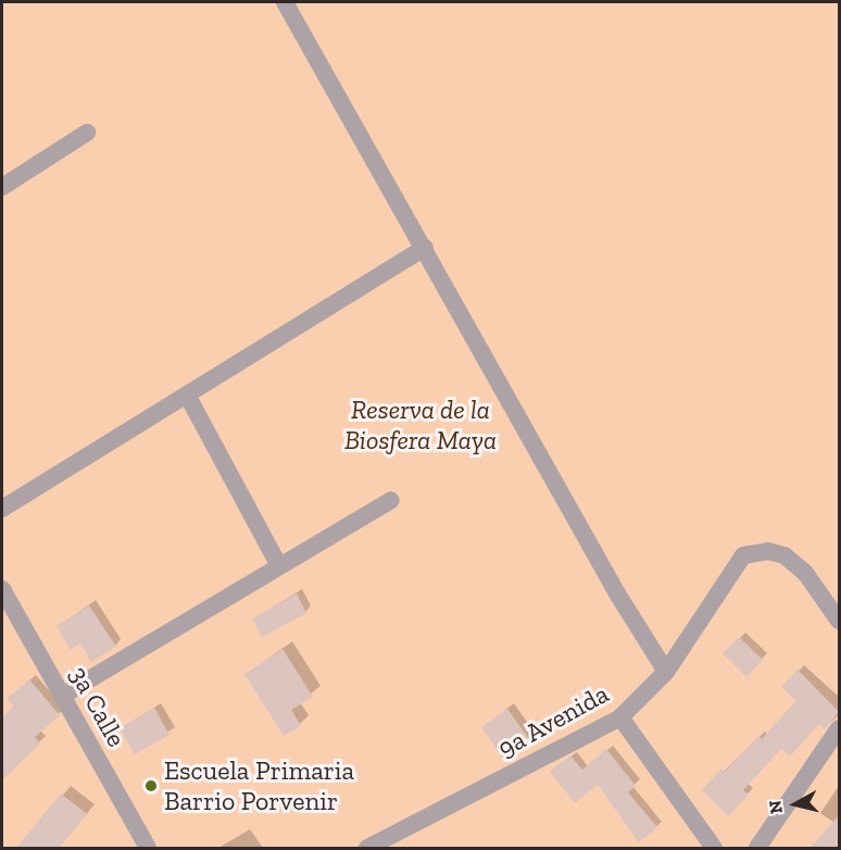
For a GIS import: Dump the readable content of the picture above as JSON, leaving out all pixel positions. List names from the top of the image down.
{
  "streets": {
    "street": ["3a Calle", "9a Avenida"]
  },
  "parks": ["Reserva de la Biosfera Maya"],
  "places": ["Escuela Primaria Barrio Porvenir"],
  "north": "left"
}
